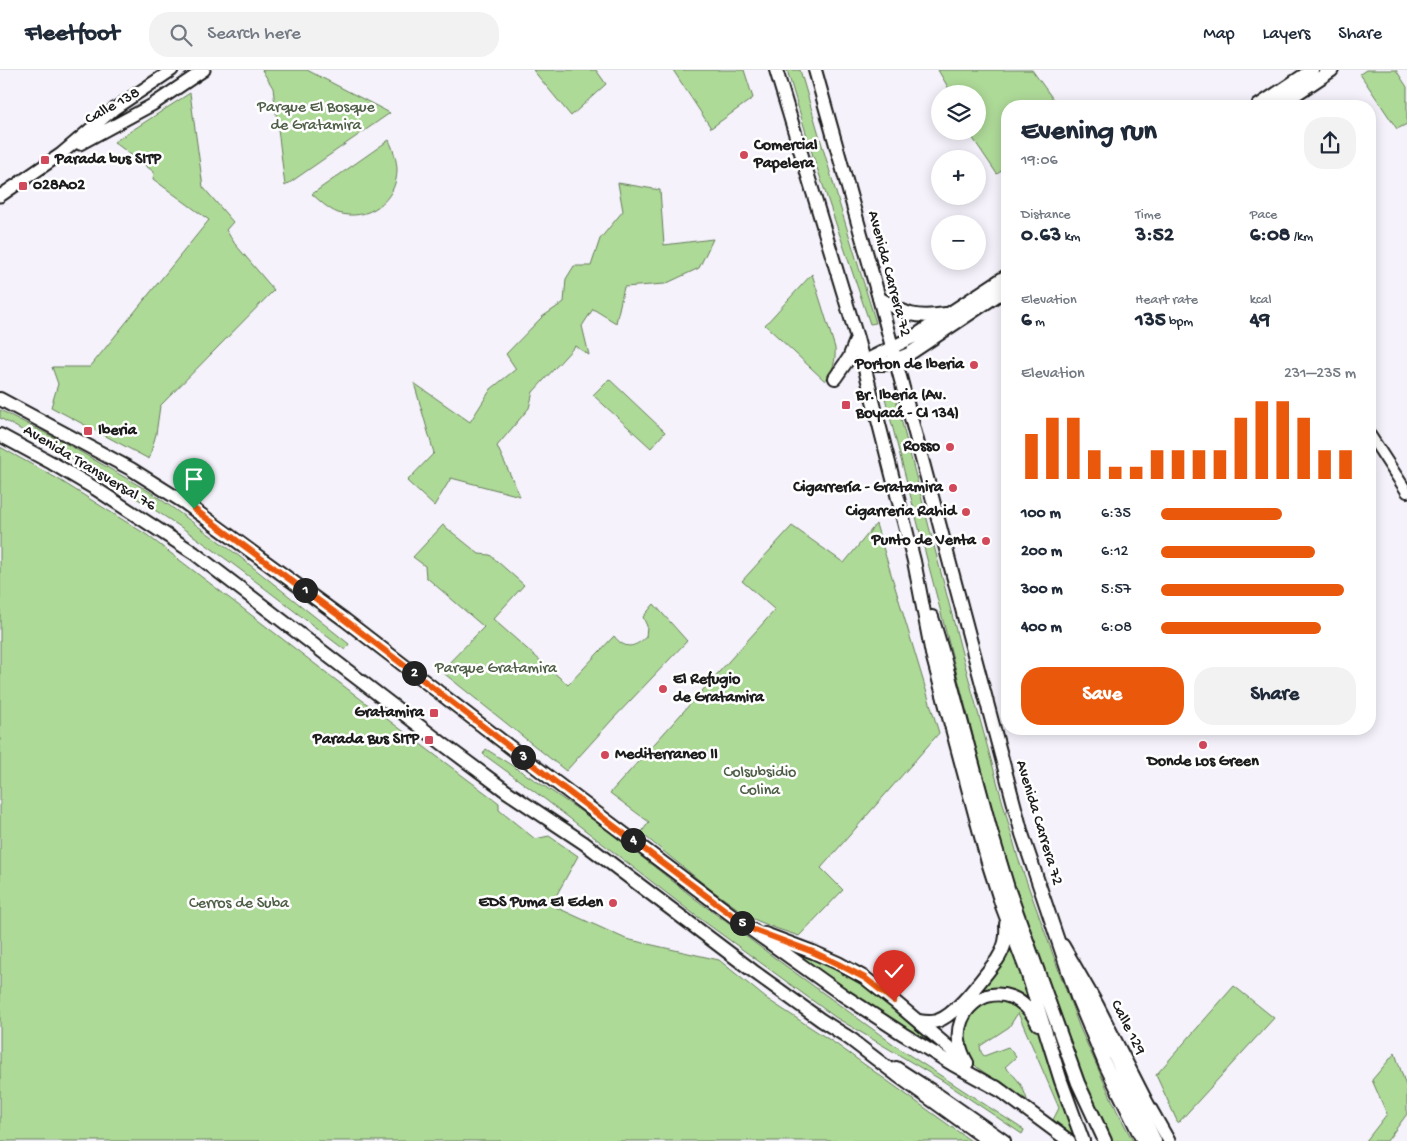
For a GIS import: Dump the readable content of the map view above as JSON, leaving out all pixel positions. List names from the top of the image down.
{
  "streets": {
    "main road": [
      "Calle 138",
      "Avenida Carrera 72",
      "Avenida Transversal 76",
      "Calle 129"
    ]
  },
  "crossings": [
    ["Avenida Carrera 72", "Calle 129"]
  ],
  "parks": [
    "Parque El Bosque de Gratamira",
    "Parque Gratamira",
    "Colsubsidio Colina",
    "Cerros de Suba"
  ],
  "places": {
    "other": [
      "Comercial Papelera",
      "Porton de Iberia",
      "Rosso",
      "Cigarrería - Gratamira",
      "Cigarreria Rahid",
      "Punto de Venta",
      "El Refugio de Gratamira",
      "Donde Los Green",
      "Mediterraneo II",
      "EDS Puma El Eden"
    ],
    "transit": [
      "Parada bus SITP",
      "028A02",
      "Br. Iberia (Av. Boyacá - Cl 134)",
      "Iberia",
      "Gratamira",
      "Parada Bus SITP"
    ]
  },
  "page": {
    "header": "Fleetfoot",
    "search": "Search here",
    "nav": ["Map", "Layers", "Share"],
    "map_buttons": ["+", "−"],
    "heading": ["Evening run", "19:06"],
    "stats": [
      ["Distance", "0.63 km"],
      ["Time", "3:52"],
      ["Pace", "6:08 /km"],
      ["Elevation", "6 m"],
      ["Heart rate", "135 bpm"],
      ["kcal", "49"]
    ],
    "chart": ["Elevation", "231–235 m"],
    "list": [
      {
        "name": "100 m",
        "note": "6:35"
      },
      {
        "name": "200 m",
        "note": "6:12"
      },
      {
        "name": "300 m",
        "note": "5:57"
      },
      {
        "name": "400 m",
        "note": "6:08"
      }
    ],
    "pins": [
      "1",
      "2",
      "3",
      "4",
      "5"
    ],
    "buttons": ["Save", "Share"]
  }
}
